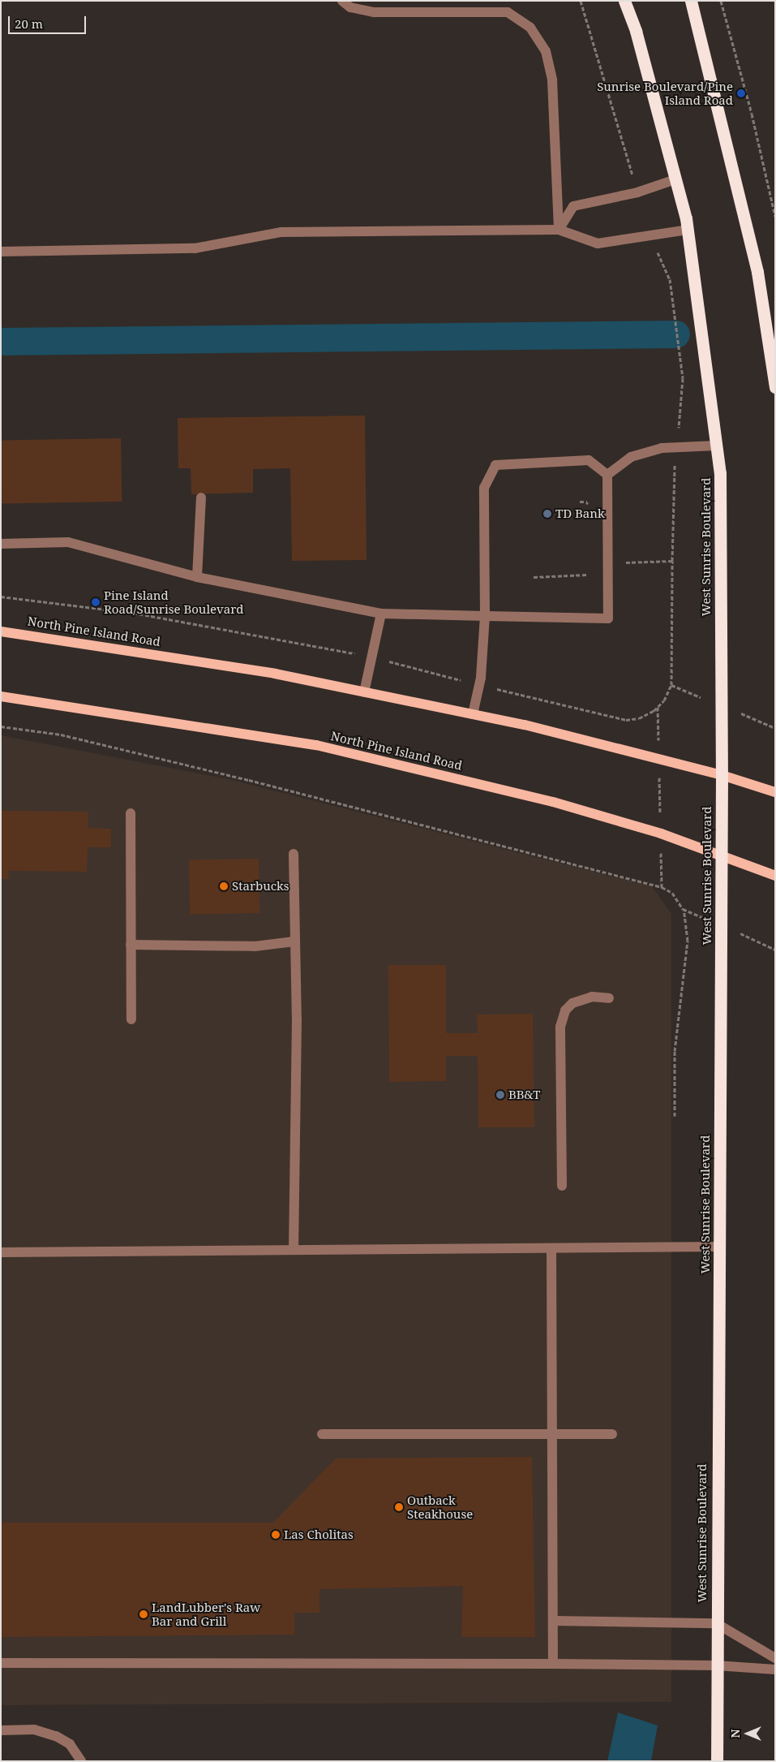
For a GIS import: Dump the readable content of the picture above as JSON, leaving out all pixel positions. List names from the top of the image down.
{
  "streets": {
    "highway": ["West Sunrise Boulevard"],
    "main road": ["North Pine Island Road"]
  },
  "crossings": [
    ["West Sunrise Boulevard", "North Pine Island Road"]
  ],
  "places": [
    "Sunrise Boulevard/Pine Island Road",
    "TD Bank",
    "Pine Island Road/Sunrise Boulevard",
    "Starbucks",
    "BB&T",
    "Outback Steakhouse",
    "Las Cholitas",
    "LandLubber's Raw Bar and Grill"
  ],
  "scale_bar": "20 m",
  "north": "left"
}
